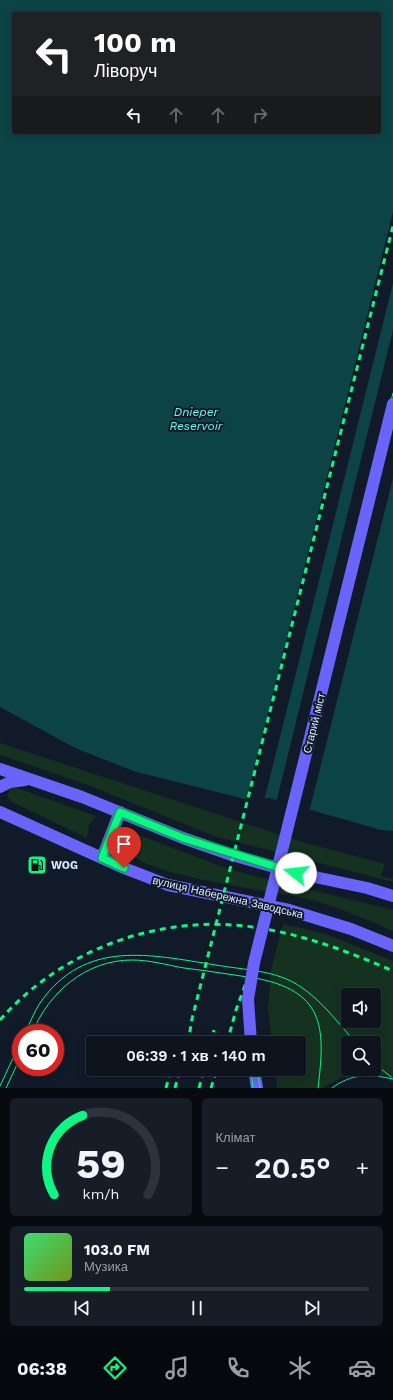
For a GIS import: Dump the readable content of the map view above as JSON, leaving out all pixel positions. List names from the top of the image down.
{
  "streets": {
    "main road": ["Старий міст", "вулиця Набережна Заводська"]
  },
  "water": ["Dnieper Reservoir"],
  "places": {
    "fuel station": ["WOG"]
  },
  "page": {
    "turn": ["100 m", "Ліворуч"],
    "limit": "60",
    "trip": "06:39 · 1 хв · 140 m",
    "tile": "Клімат",
    "heat": ["−", "20.5°", "+"],
    "song": ["103.0 FM", "Музика"],
    "tabs": "06:38",
    "gauge": ["59", "km/h"]
  }
}
